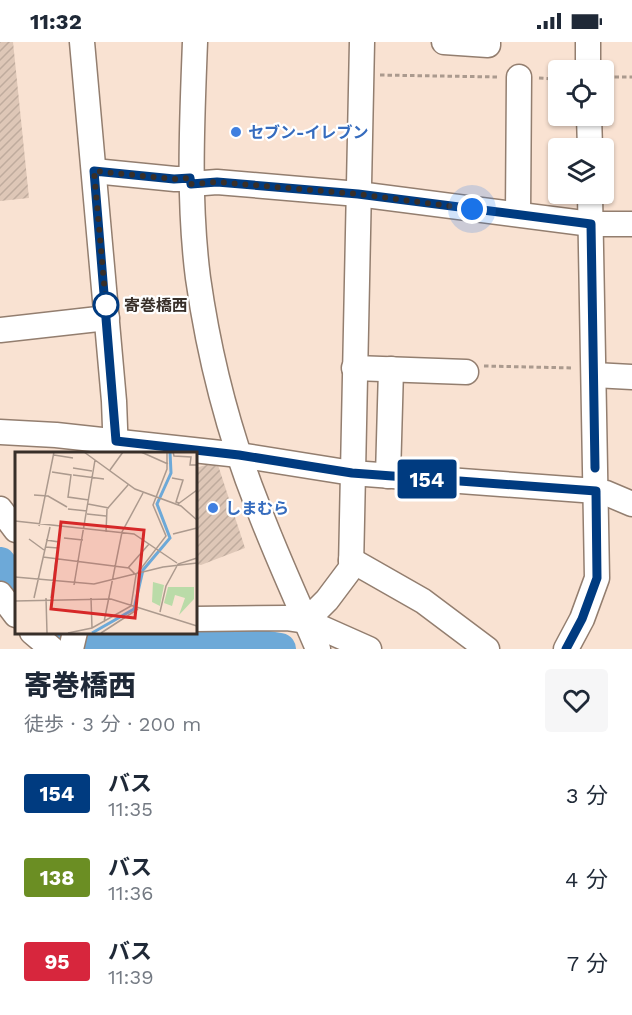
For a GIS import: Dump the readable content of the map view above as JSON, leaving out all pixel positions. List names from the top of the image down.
{
  "places": ["セブン-イレブン", "寄巻橋西", "しまむら"],
  "lines": ["bus line 154"],
  "page": {
    "status": "11:32",
    "on_map": "154",
    "heading": ["寄巻橋西", "徒歩 · 3 分 · 200 m"],
    "list": [
      {
        "mark": "154",
        "name": "バス",
        "note": "11:35",
        "value": "3 分"
      },
      {
        "mark": "138",
        "name": "バス",
        "note": "11:36",
        "value": "4 分"
      },
      {
        "mark": "95",
        "name": "バス",
        "note": "11:39",
        "value": "7 分"
      }
    ]
  }
}
